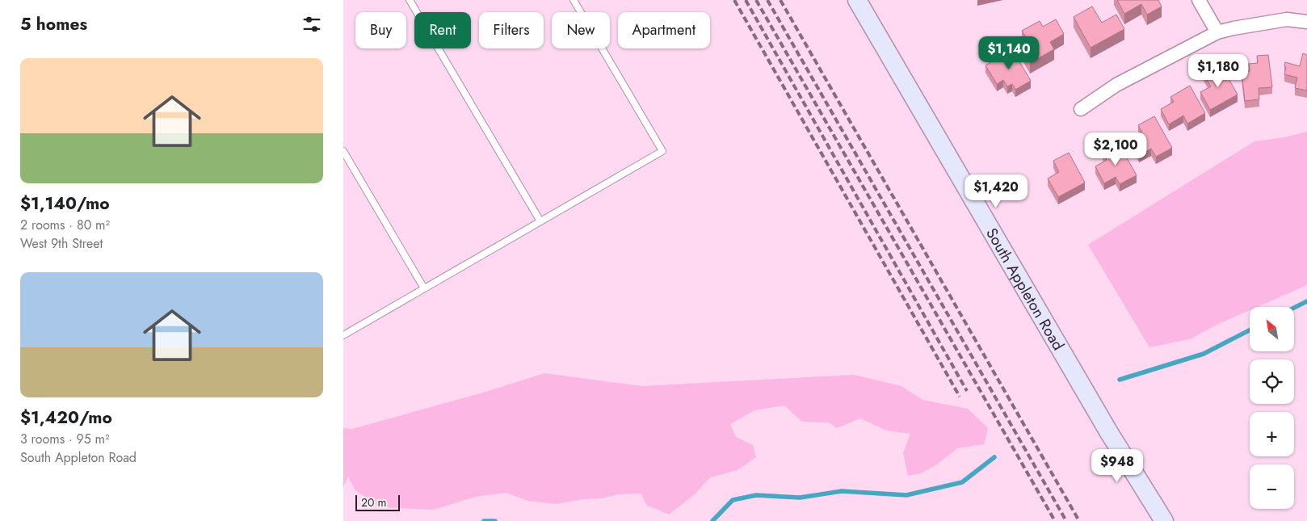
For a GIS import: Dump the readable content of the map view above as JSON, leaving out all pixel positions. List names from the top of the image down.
{
  "streets": {
    "main road": ["South Appleton Road"]
  },
  "scale_bar": "20 m",
  "north": "top left",
  "page": {
    "heading": "5 homes",
    "chip": [
      "Buy",
      "Rent",
      "Filters",
      "New",
      "Apartment"
    ],
    "price": [
      "$1,140",
      "$1,180",
      "$2,100",
      "$1,420",
      "$948"
    ],
    "list": [
      {
        "name": "$1,140/mo",
        "note": "2 rooms · 80 m² · West 9th Street"
      },
      {
        "name": "$1,420/mo",
        "note": "3 rooms · 95 m² · South Appleton Road"
      }
    ],
    "map_buttons": ["+", "−"],
    "scale": "20 m"
  }
}
